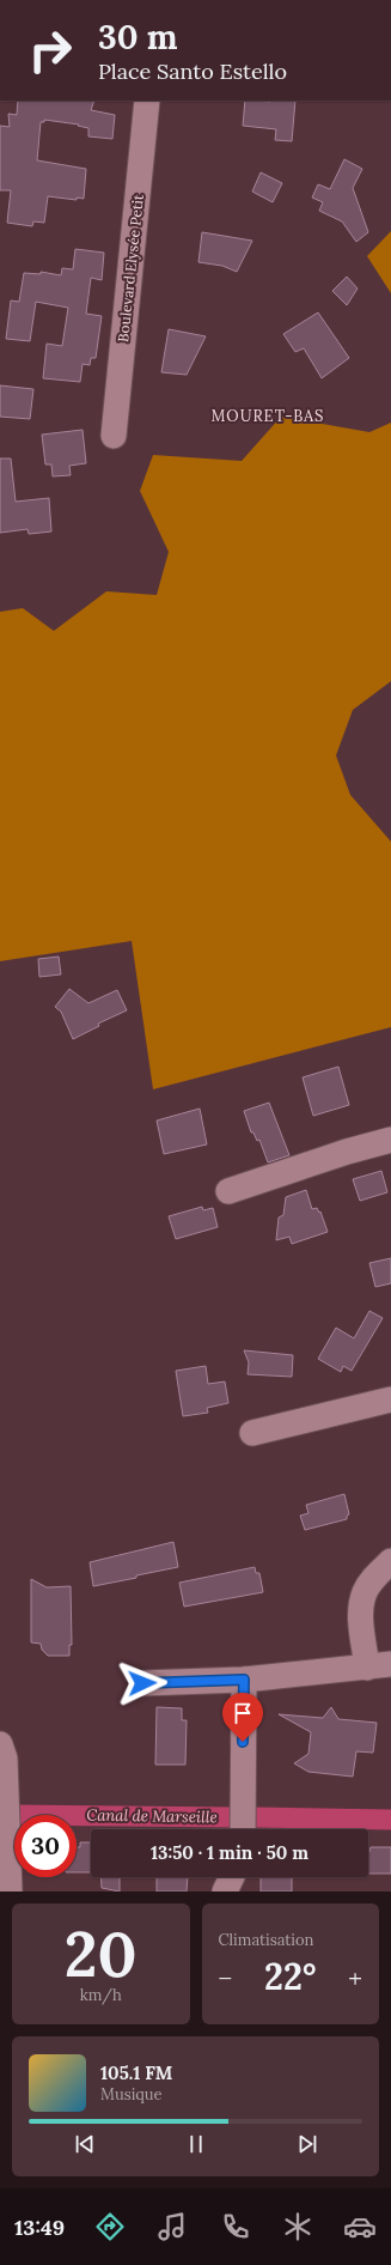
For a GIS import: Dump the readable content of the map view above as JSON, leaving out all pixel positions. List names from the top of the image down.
{
  "streets": {
    "street": ["Boulevard Elysée Petit"]
  },
  "districts": ["MOURET-BAS"],
  "water": ["Canal de Marseille"],
  "page": {
    "turn": ["30 m", "Place Santo Estello"],
    "limit": "30",
    "trip": "13:50 · 1 min · 50 m",
    "tile": [
      ["20", "km/h"],
      "Climatisation"
    ],
    "heat": ["−", "22°", "+"],
    "song": ["105.1 FM", "Musique"],
    "tabs": "13:49"
  }
}
